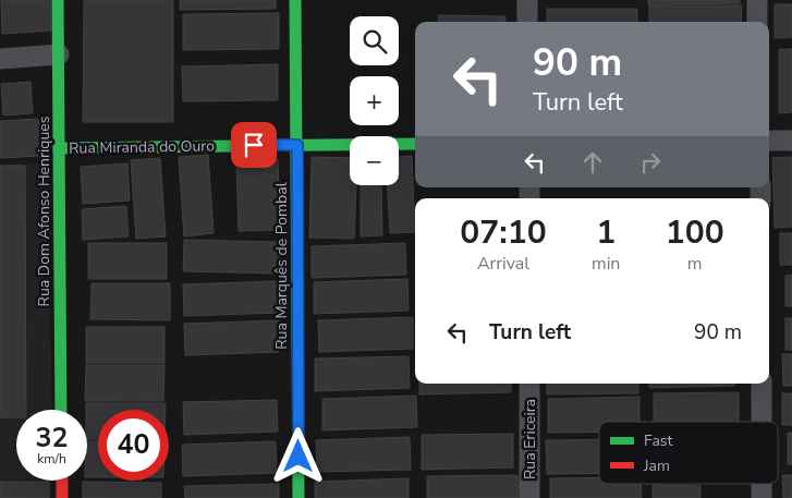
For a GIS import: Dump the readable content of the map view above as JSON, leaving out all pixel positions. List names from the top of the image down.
{
  "streets": {
    "street": [
      "Rua Miranda do Ouro",
      "Rua Dom Afonso Henriques",
      "Rua Marquês de Pombal",
      "Rua Ericeira"
    ]
  },
  "crossings": [
    ["Rua Miranda do Ouro", "Rua Dom Afonso Henriques"],
    ["Rua Miranda do Ouro", "Rua Marquês de Pombal"]
  ],
  "legend": ["Fast", "Jam"],
  "page": {
    "map_buttons": ["+", "−"],
    "turn": ["90 m", "Turn left"],
    "eta": [
      "07:10",
      "Arrival",
      "1",
      "min",
      "100",
      "m"
    ],
    "list": [
      {
        "name": "Turn left",
        "value": "90 m"
      }
    ],
    "speed": "32 km/h",
    "limit": "40"
  }
}
